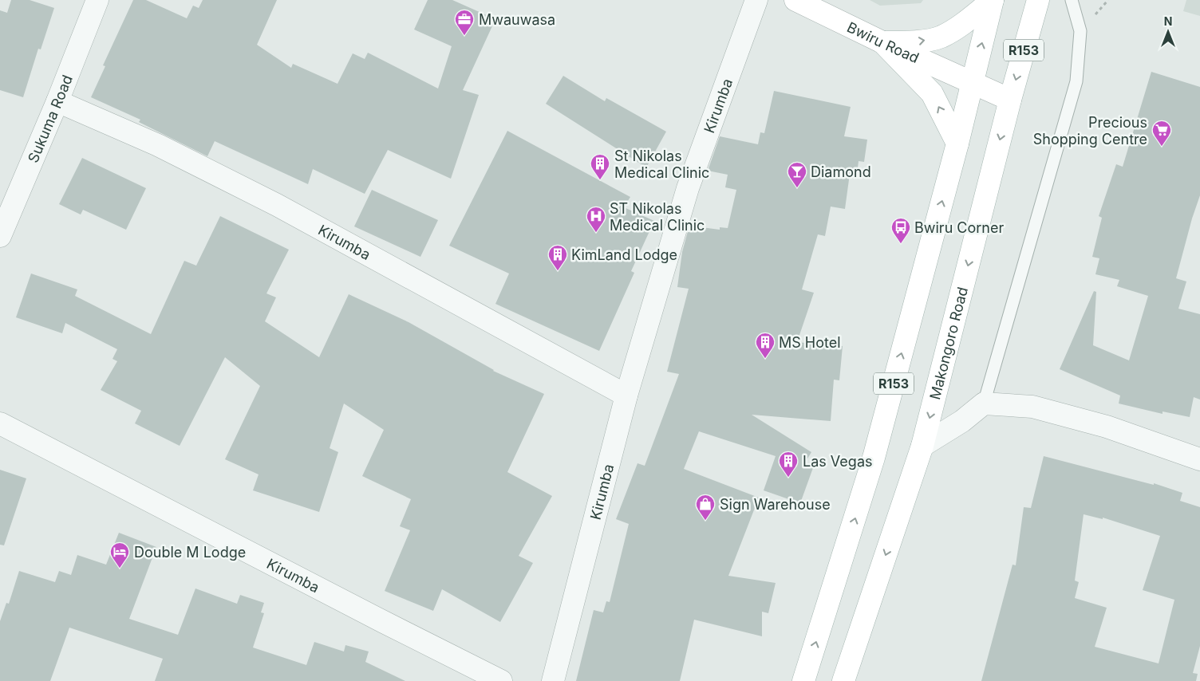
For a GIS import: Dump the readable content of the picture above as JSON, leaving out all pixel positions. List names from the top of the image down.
{
  "streets": {
    "main road": ["Bwiru Road", "R153", "Makongoro Road"],
    "street": ["Kirumba", "Sukuma Road"]
  },
  "crossings": [
    ["Bwiru Road", "R153"],
    ["Bwiru Road", "Makongoro Road"],
    ["Kirumba", "Sukuma Road"]
  ],
  "places": {
    "office": ["Mwauwasa"],
    "supermarket": ["Precious Shopping Centre"],
    "building": [
      "St Nikolas Medical Clinic",
      "KimLand Lodge",
      "MS Hotel",
      "Las Vegas"
    ],
    "bar": ["Diamond"],
    "hospital": ["ST Nikolas Medical Clinic"],
    "bus stop": ["Bwiru Corner"],
    "shop": ["Sign Warehouse"],
    "hotel": ["Double M Lodge"]
  },
  "north": "top"
}
